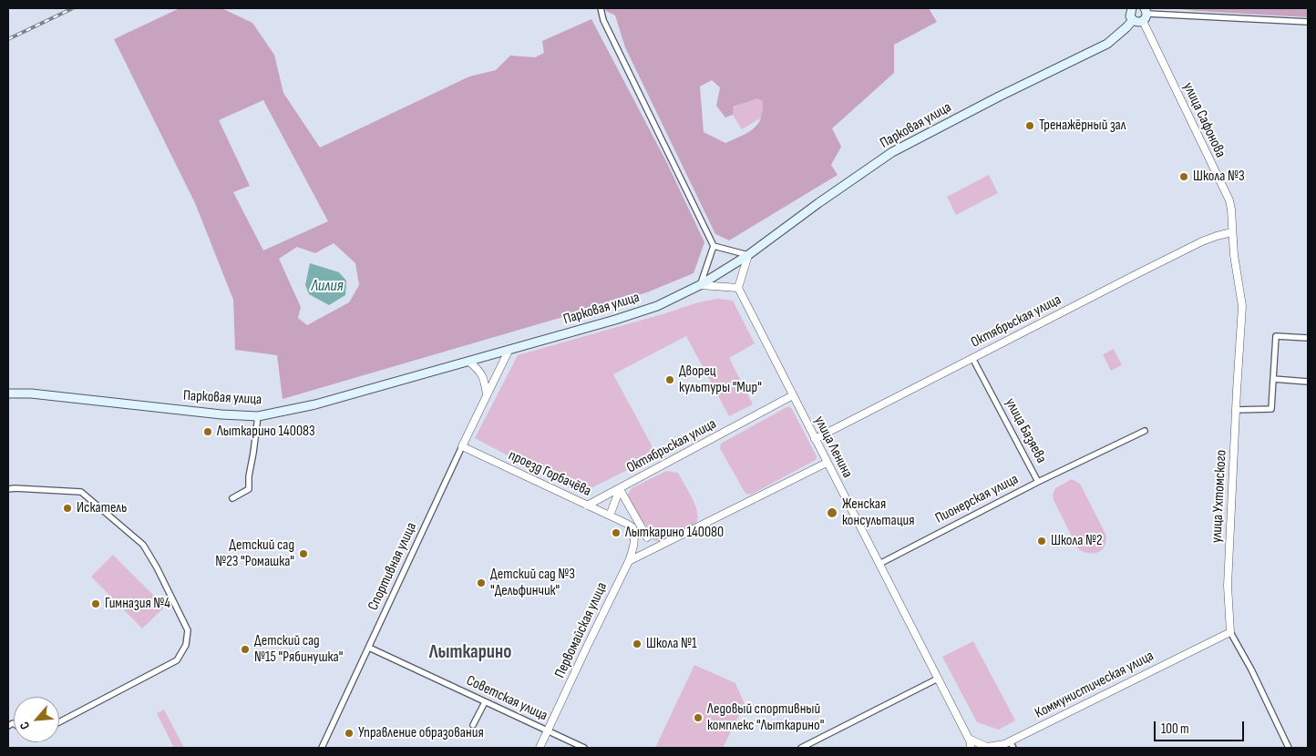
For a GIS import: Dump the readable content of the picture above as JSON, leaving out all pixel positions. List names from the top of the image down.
{
  "streets": {
    "main road": ["Парковая улица"],
    "street": [
      "улица Сафонова",
      "Октябрьская улица",
      "улица Базяева",
      "улица Ленина",
      "проезд Горбачёва",
      "улица Ухтомского",
      "Пионерская улица",
      "Спортивная улица",
      "Первомайская улица",
      "Коммунистическая улица",
      "Советская улица"
    ]
  },
  "crossings": [
    ["улица Сафонова", "Октябрьская улица"],
    ["улица Сафонова", "улица Ухтомского"],
    ["Парковая улица", "Спортивная улица"],
    ["Октябрьская улица", "улица Базяева"],
    ["Октябрьская улица", "улица Ленина"],
    ["Октябрьская улица", "проезд Горбачёва"],
    ["Октябрьская улица", "улица Ухтомского"],
    ["улица Базяева", "Пионерская улица"],
    ["улица Ленина", "Пионерская улица"],
    ["улица Ленина", "Коммунистическая улица"],
    ["проезд Горбачёва", "Спортивная улица"],
    ["проезд Горбачёва", "Первомайская улица"],
    ["улица Ухтомского", "Коммунистическая улица"],
    ["Спортивная улица", "Советская улица"],
    ["Первомайская улица", "Советская улица"]
  ],
  "districts": ["Лыткарино"],
  "water": ["Лилия"],
  "places": [
    "Тренажёрный зал",
    "Школа №3",
    "Дворец культуры \"Мир\"",
    "Лыткарино 140083",
    "Искатель",
    "Женская консультация",
    "Лыткарино 140080",
    "Школа №2",
    "Детский сад №23 \"Ромашка\"",
    "Детский сад №3 \"Дельфинчик\"",
    "Гимназия №4",
    "Школа №1",
    "Детский сад №15 \"Рябинушка\"",
    "Ледовый спортивный комплекс \"Лыткарино\"",
    "Управление образования"
  ],
  "scale_bar": "100 m",
  "north": "bottom left"
}
